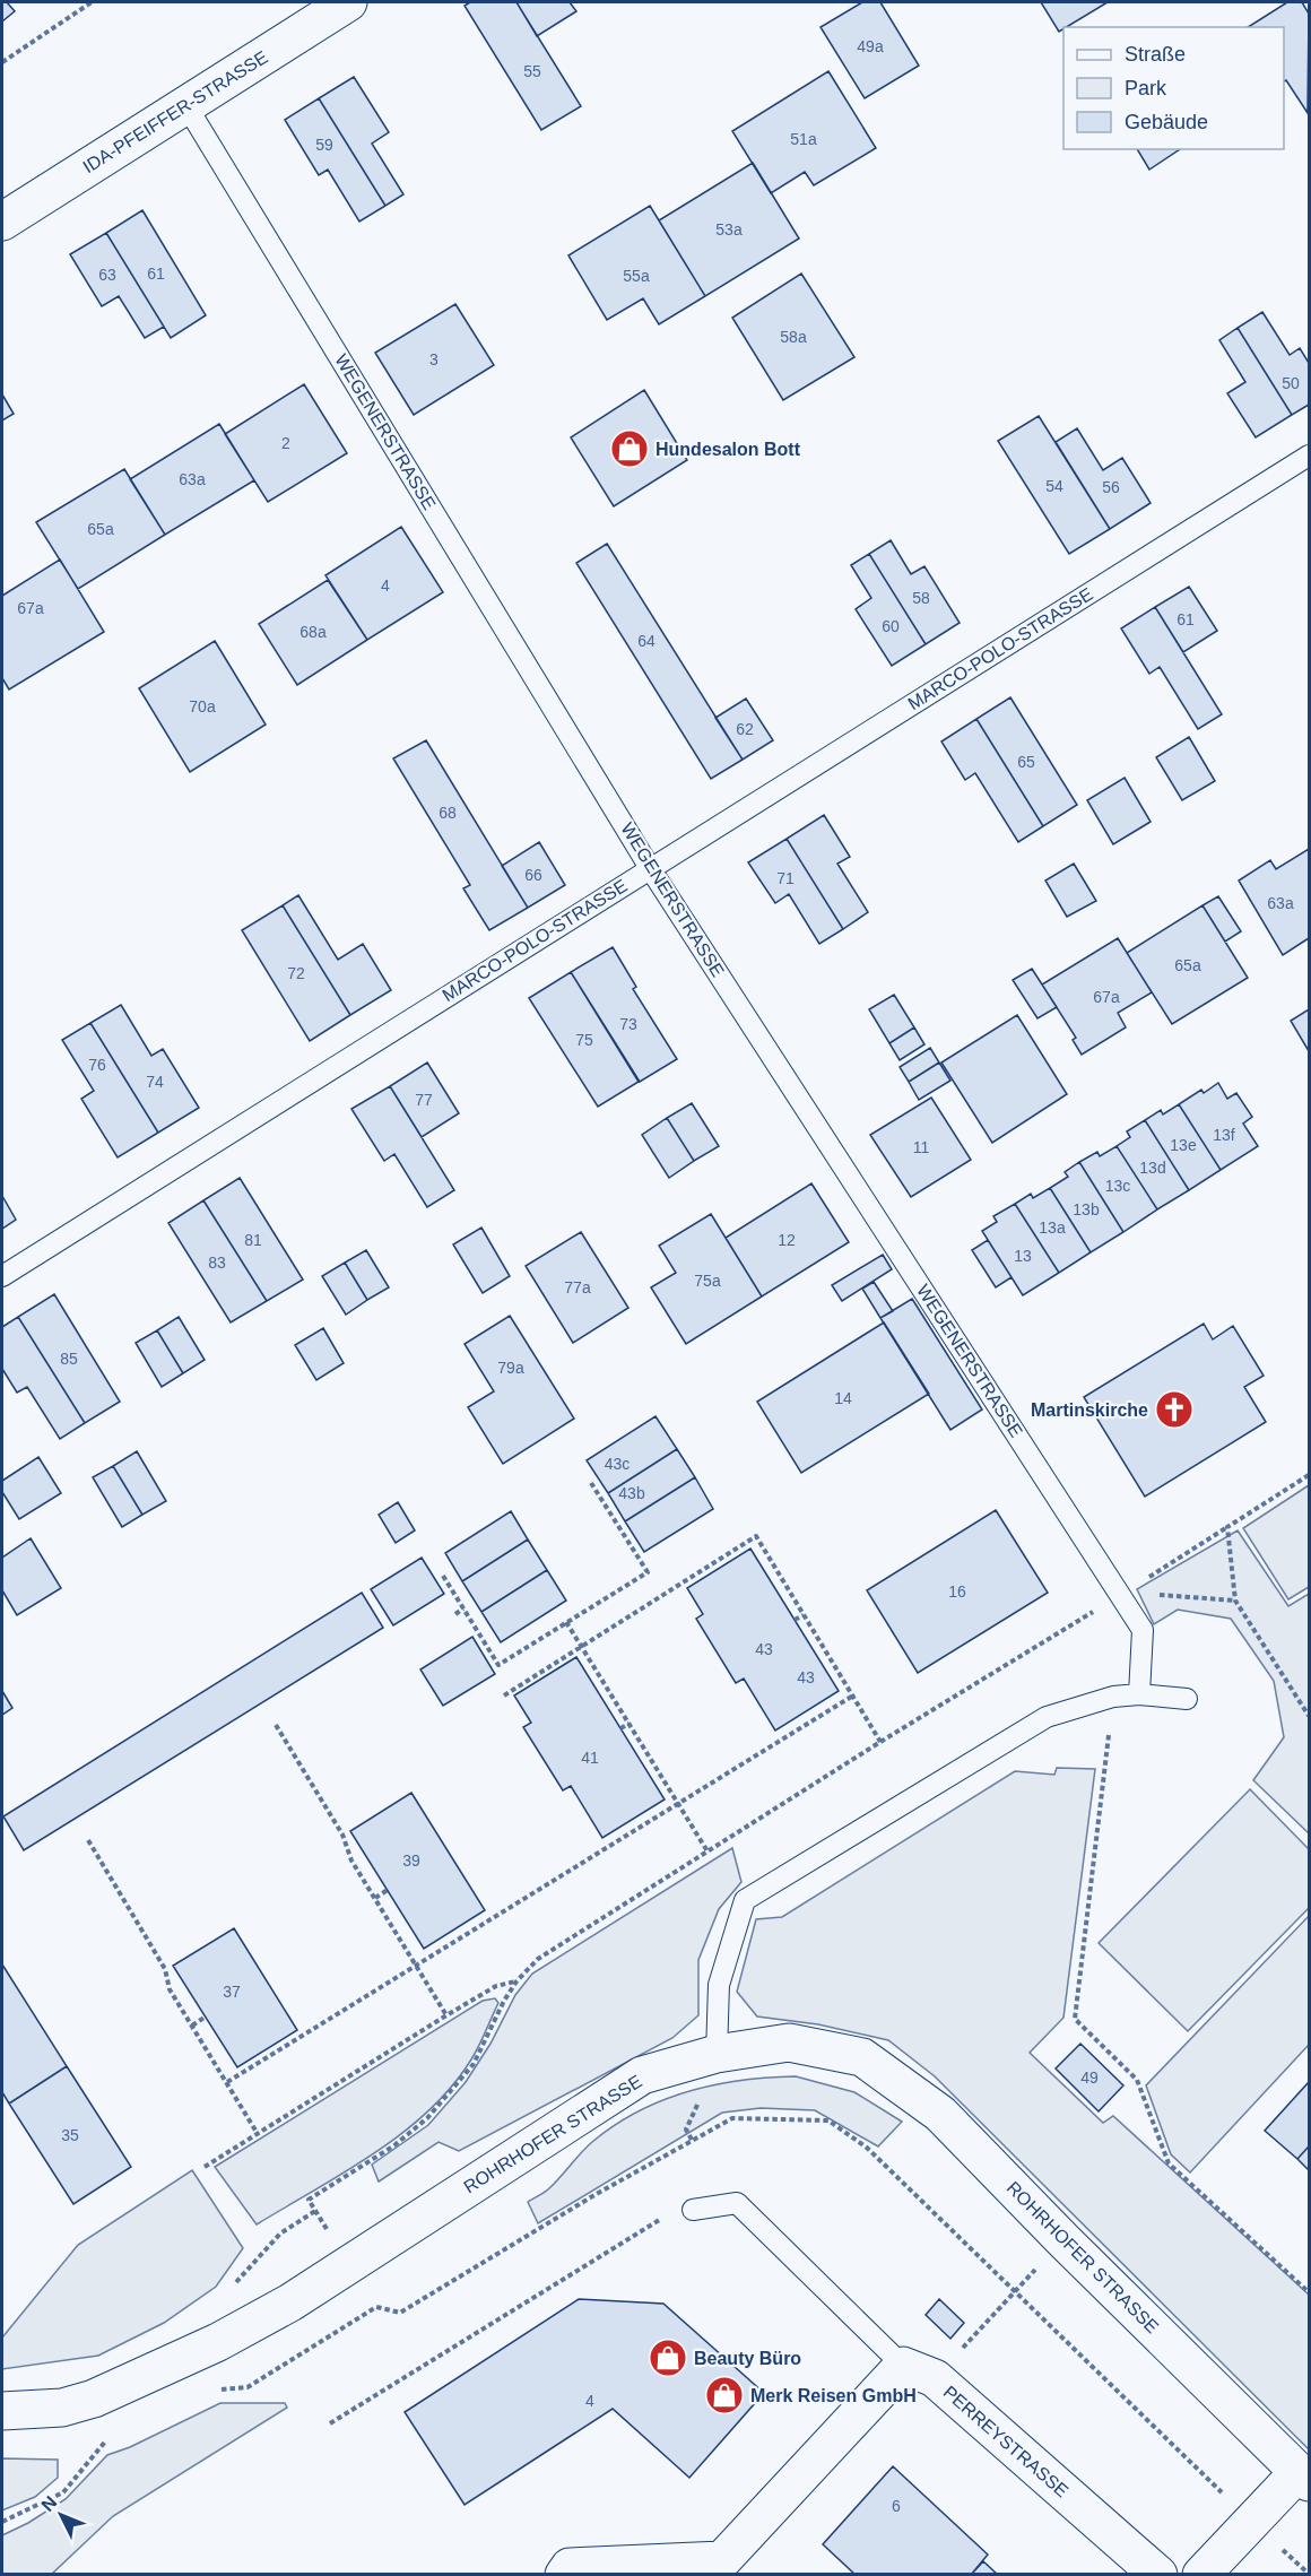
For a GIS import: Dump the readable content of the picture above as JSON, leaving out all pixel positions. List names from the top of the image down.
{
  "streets": {
    "main road": ["IDA-PFEIFFER-STRASSE", "ROHRHOFER STRASSE", "PERREYSTRASSE"],
    "lane": ["WEGENERSTRASSE", "MARCO-POLO-STRASSE"]
  },
  "crossings": [
    ["IDA-PFEIFFER-STRASSE", "WEGENERSTRASSE"],
    ["WEGENERSTRASSE", "MARCO-POLO-STRASSE"]
  ],
  "places": {
    "shop": ["Hundesalon Bott", "Beauty Büro", "Merk Reisen GmbH"],
    "church": ["Martinskirche"]
  },
  "house_numbers": [
    "49a",
    "55",
    "51a",
    "59",
    "53a",
    "61",
    "63",
    "55a",
    "58a",
    "3",
    "50",
    "2",
    "63a",
    "54",
    "56",
    "65a",
    "4",
    "58",
    "67a",
    "61",
    "60",
    "68a",
    "64",
    "70a",
    "62",
    "65",
    "68",
    "66",
    "71",
    "63a",
    "65a",
    "72",
    "67a",
    "73",
    "75",
    "76",
    "74",
    "77",
    "13f",
    "13e",
    "11",
    "13d",
    "13c",
    "13b",
    "13a",
    "81",
    "12",
    "13",
    "83",
    "75a",
    "77a",
    "85",
    "79a",
    "14",
    "43c",
    "43b",
    "16",
    "43",
    "43",
    "41",
    "39",
    "37",
    "49",
    "35",
    "4",
    "6"
  ],
  "legend": ["Straße", "Park", "Gebäude"],
  "north": "top left"
}
